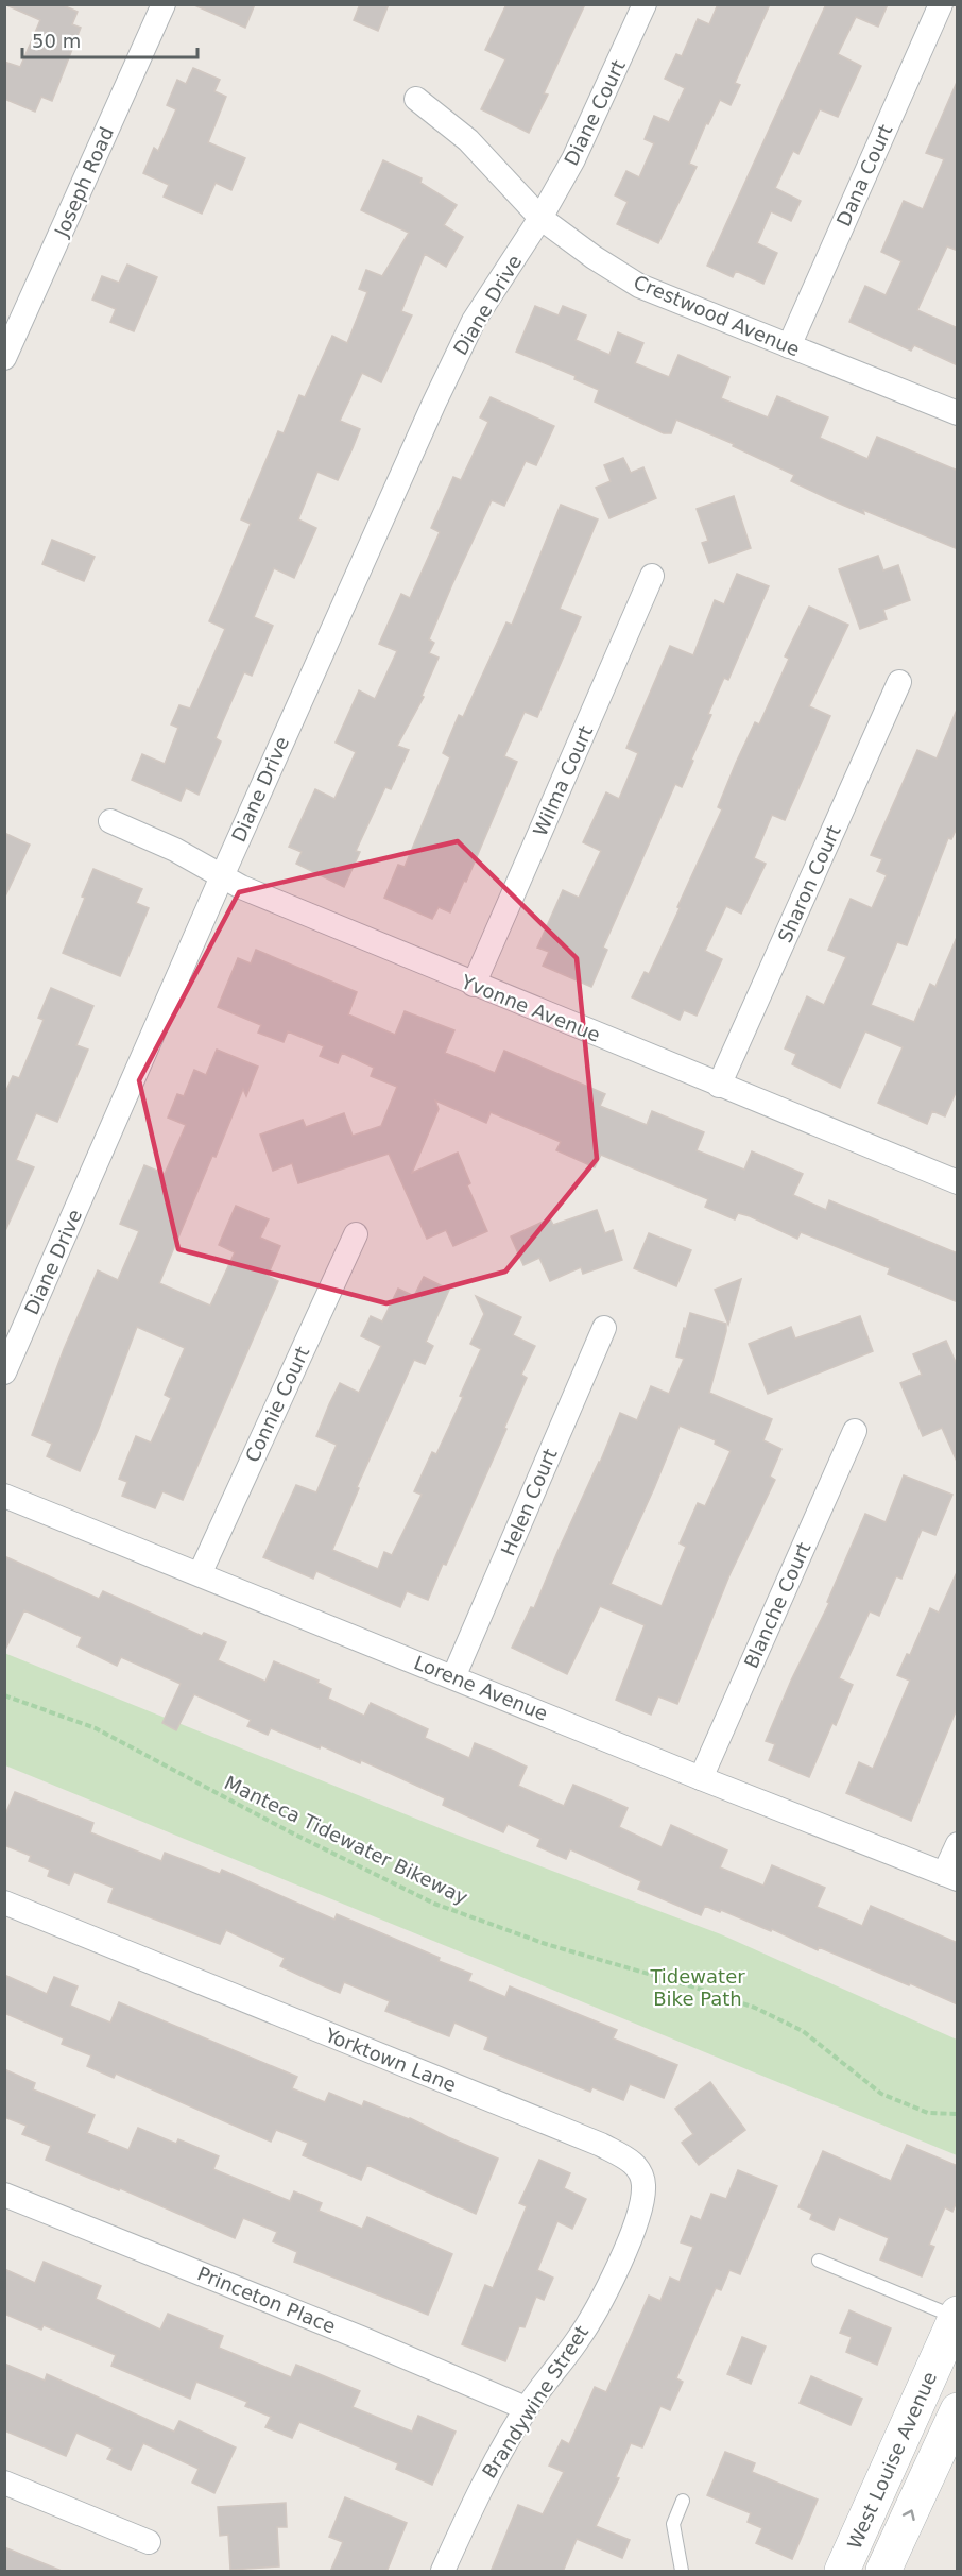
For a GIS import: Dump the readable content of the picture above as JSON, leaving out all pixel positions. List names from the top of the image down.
{
  "streets": {
    "main road": ["West Louise Avenue"],
    "street": [
      "Diane Court",
      "Dana Court",
      "Joseph Road",
      "Diane Drive",
      "Crestwood Avenue",
      "Wilma Court",
      "Sharon Court",
      "Yvonne Avenue",
      "Connie Court",
      "Helen Court",
      "Blanche Court",
      "Lorene Avenue",
      "Yorktown Lane",
      "Princeton Place",
      "Brandywine Street"
    ],
    "path": ["Manteca Tidewater Bikeway"]
  },
  "crossings": [
    ["Diane Court", "Diane Drive"],
    ["Diane Court", "Crestwood Avenue"],
    ["Dana Court", "Crestwood Avenue"],
    ["Diane Drive", "Crestwood Avenue"],
    ["Diane Drive", "Yvonne Avenue"],
    ["Wilma Court", "Yvonne Avenue"],
    ["Sharon Court", "Yvonne Avenue"],
    ["Connie Court", "Lorene Avenue"],
    ["Helen Court", "Lorene Avenue"],
    ["Blanche Court", "Lorene Avenue"],
    ["Yorktown Lane", "Brandywine Street"],
    ["Princeton Place", "Brandywine Street"]
  ],
  "parks": ["Tidewater Bike Path"],
  "scale_bar": "50 m"
}
